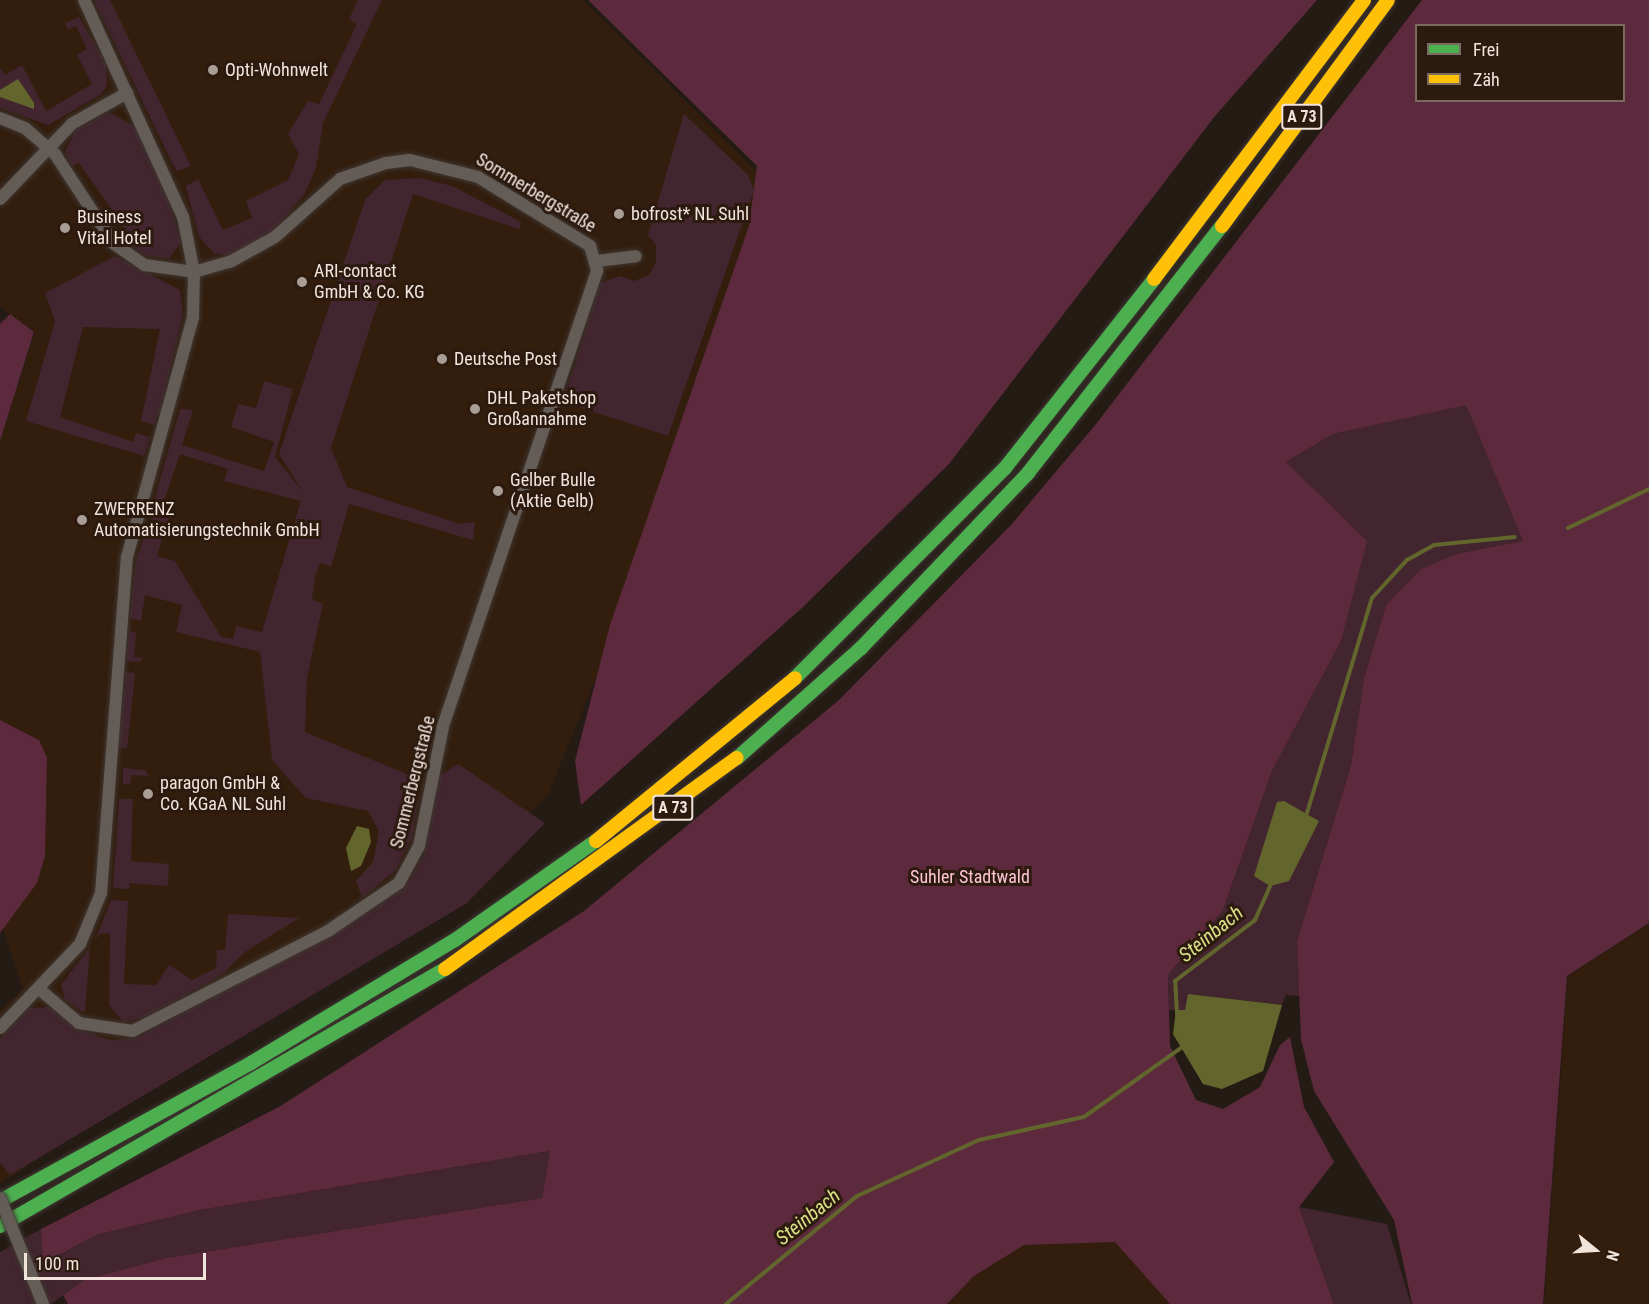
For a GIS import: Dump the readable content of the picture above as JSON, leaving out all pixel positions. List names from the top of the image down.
{
  "streets": {
    "highway": ["A 73"],
    "street": ["Sommerbergstraße"]
  },
  "water": ["Steinbach"],
  "parks": ["Suhler Stadtwald"],
  "places": [
    "Opti-Wohnwelt",
    "bofrost* NL Suhl",
    "Business Vital Hotel",
    "ARI-contact GmbH & Co. KG",
    "Deutsche Post",
    "DHL Paketshop Großannahme",
    "Gelber Bulle (Aktie Gelb)",
    "ZWERRENZ Automatisierungstechnik GmbH",
    "paragon GmbH & Co. KGaA NL Suhl"
  ],
  "legend": ["Frei", "Zäh"],
  "scale_bar": "100 m",
  "north": "right"
}
